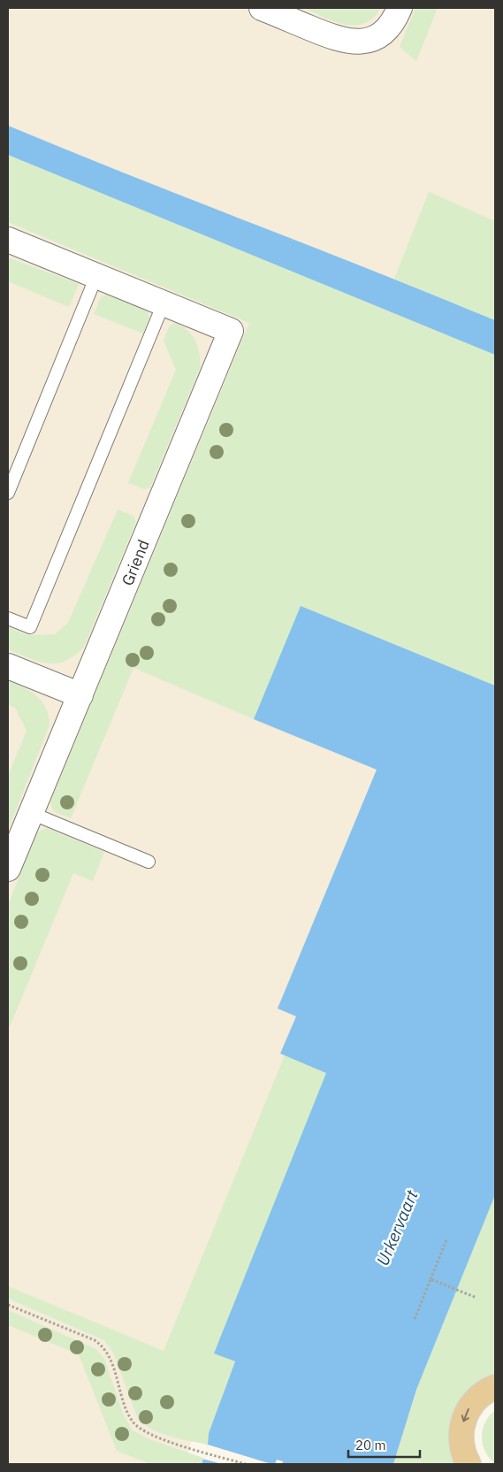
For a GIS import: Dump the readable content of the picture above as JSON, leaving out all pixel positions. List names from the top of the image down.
{
  "streets": {
    "street": ["Griend"]
  },
  "water": ["Urkervaart"],
  "scale_bar": "20 m"
}
